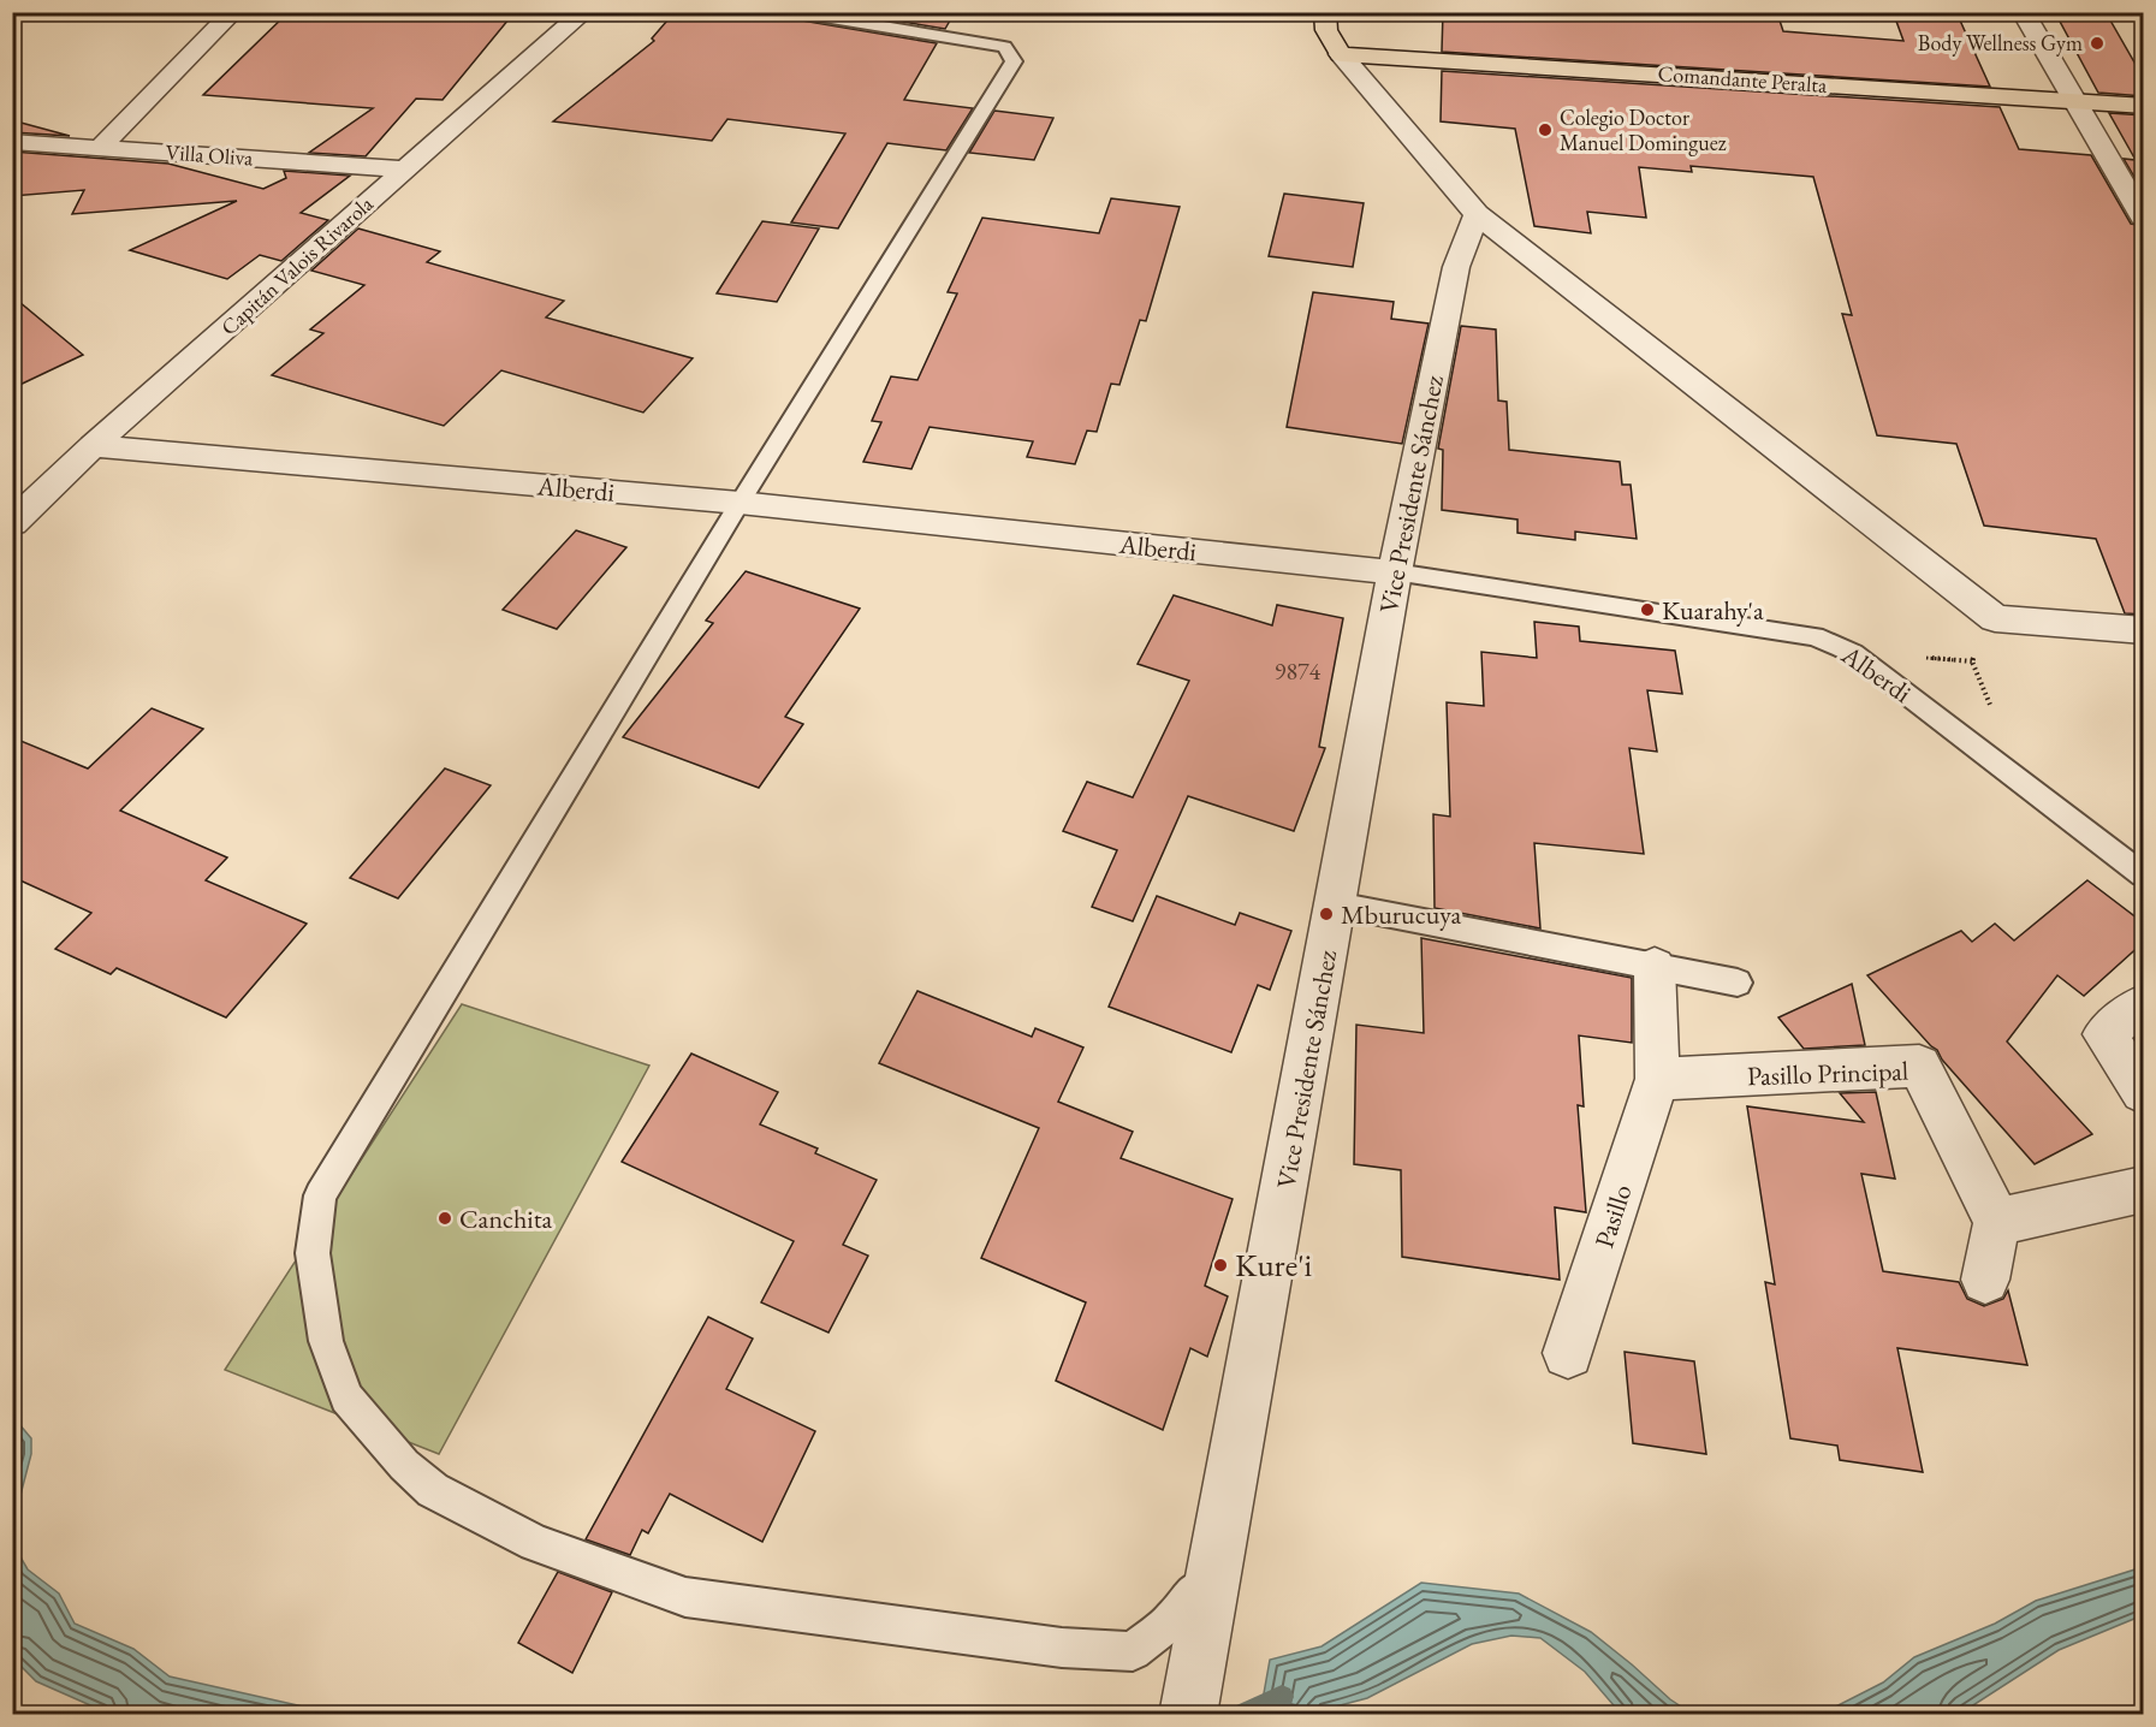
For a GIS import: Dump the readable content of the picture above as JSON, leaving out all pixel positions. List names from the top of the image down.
{
  "streets": {
    "main road": ["Comandante Peralta"],
    "street": [
      "Villa Oliva",
      "Capitán Valois Rivarola",
      "Alberdi",
      "Vice Presidente Sánchez",
      "Pasillo Principal",
      "Pasillo"
    ]
  },
  "crossings": [
    ["Villa Oliva", "Capitán Valois Rivarola"],
    ["Capitán Valois Rivarola", "Alberdi"],
    ["Alberdi", "Vice Presidente Sánchez"],
    ["Pasillo Principal", "Pasillo"]
  ],
  "places": [
    "Body Wellness Gym",
    "Colegio Doctor Manuel Dominguez",
    "Kuarahy'a",
    "Mburucuya",
    "Canchita",
    "Kure'i"
  ],
  "house_numbers": ["9874"]
}
